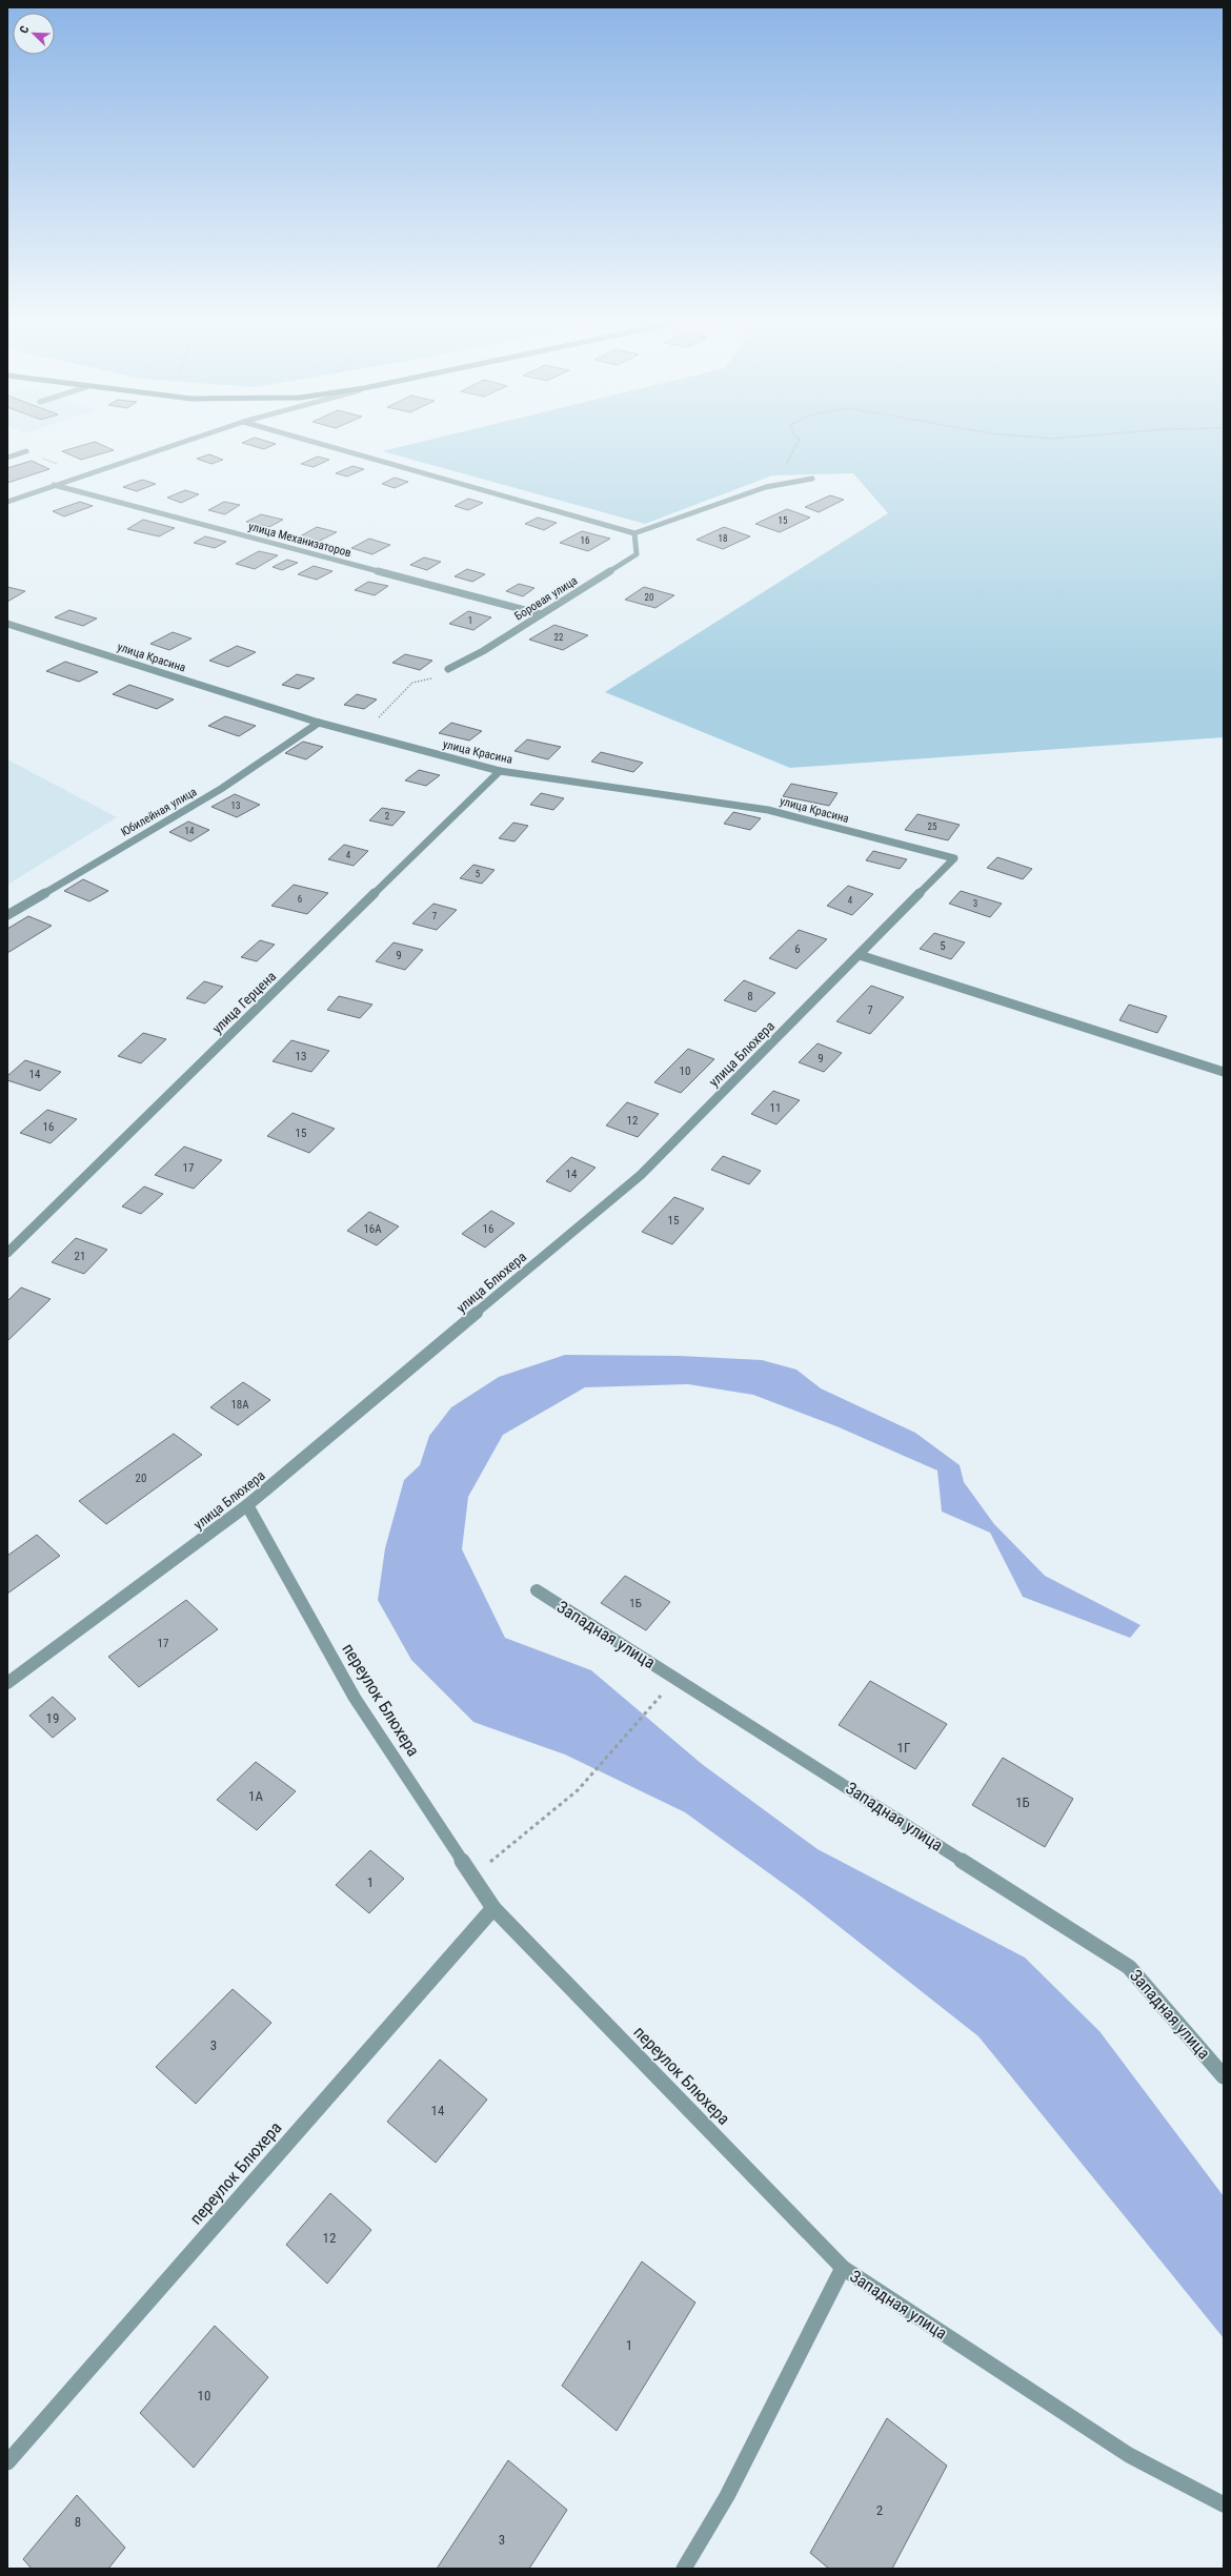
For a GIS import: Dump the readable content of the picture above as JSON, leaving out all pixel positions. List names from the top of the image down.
{
  "streets": {
    "street": [
      "улица Механизаторов",
      "Боровая улица",
      "улица Красина",
      "Юбилейная улица",
      "улица Герцена",
      "улица Блюхера",
      "Западная улица",
      "переулок Блюхера"
    ]
  },
  "crossings": [
    ["улица Механизаторов", "Боровая улица"],
    ["улица Красина", "Юбилейная улица"],
    ["улица Красина", "улица Герцена"],
    ["улица Красина", "улица Блюхера"],
    ["улица Блюхера", "переулок Блюхера"],
    ["Западная улица", "переулок Блюхера"]
  ],
  "house_numbers": [
    "15",
    "18",
    "16",
    "20",
    "1",
    "22",
    "13",
    "2",
    "25",
    "14",
    "4",
    "5",
    "6",
    "4",
    "3",
    "7",
    "5",
    "6",
    "9",
    "8",
    "7",
    "13",
    "9",
    "10",
    "14",
    "11",
    "12",
    "16",
    "15",
    "17",
    "14",
    "15",
    "16А",
    "16",
    "21",
    "18А",
    "20",
    "1Б",
    "17",
    "19",
    "1Г",
    "1А",
    "1Б",
    "1",
    "3",
    "14",
    "12",
    "1",
    "10",
    "2",
    "8",
    "3"
  ],
  "north": "top left"
}
